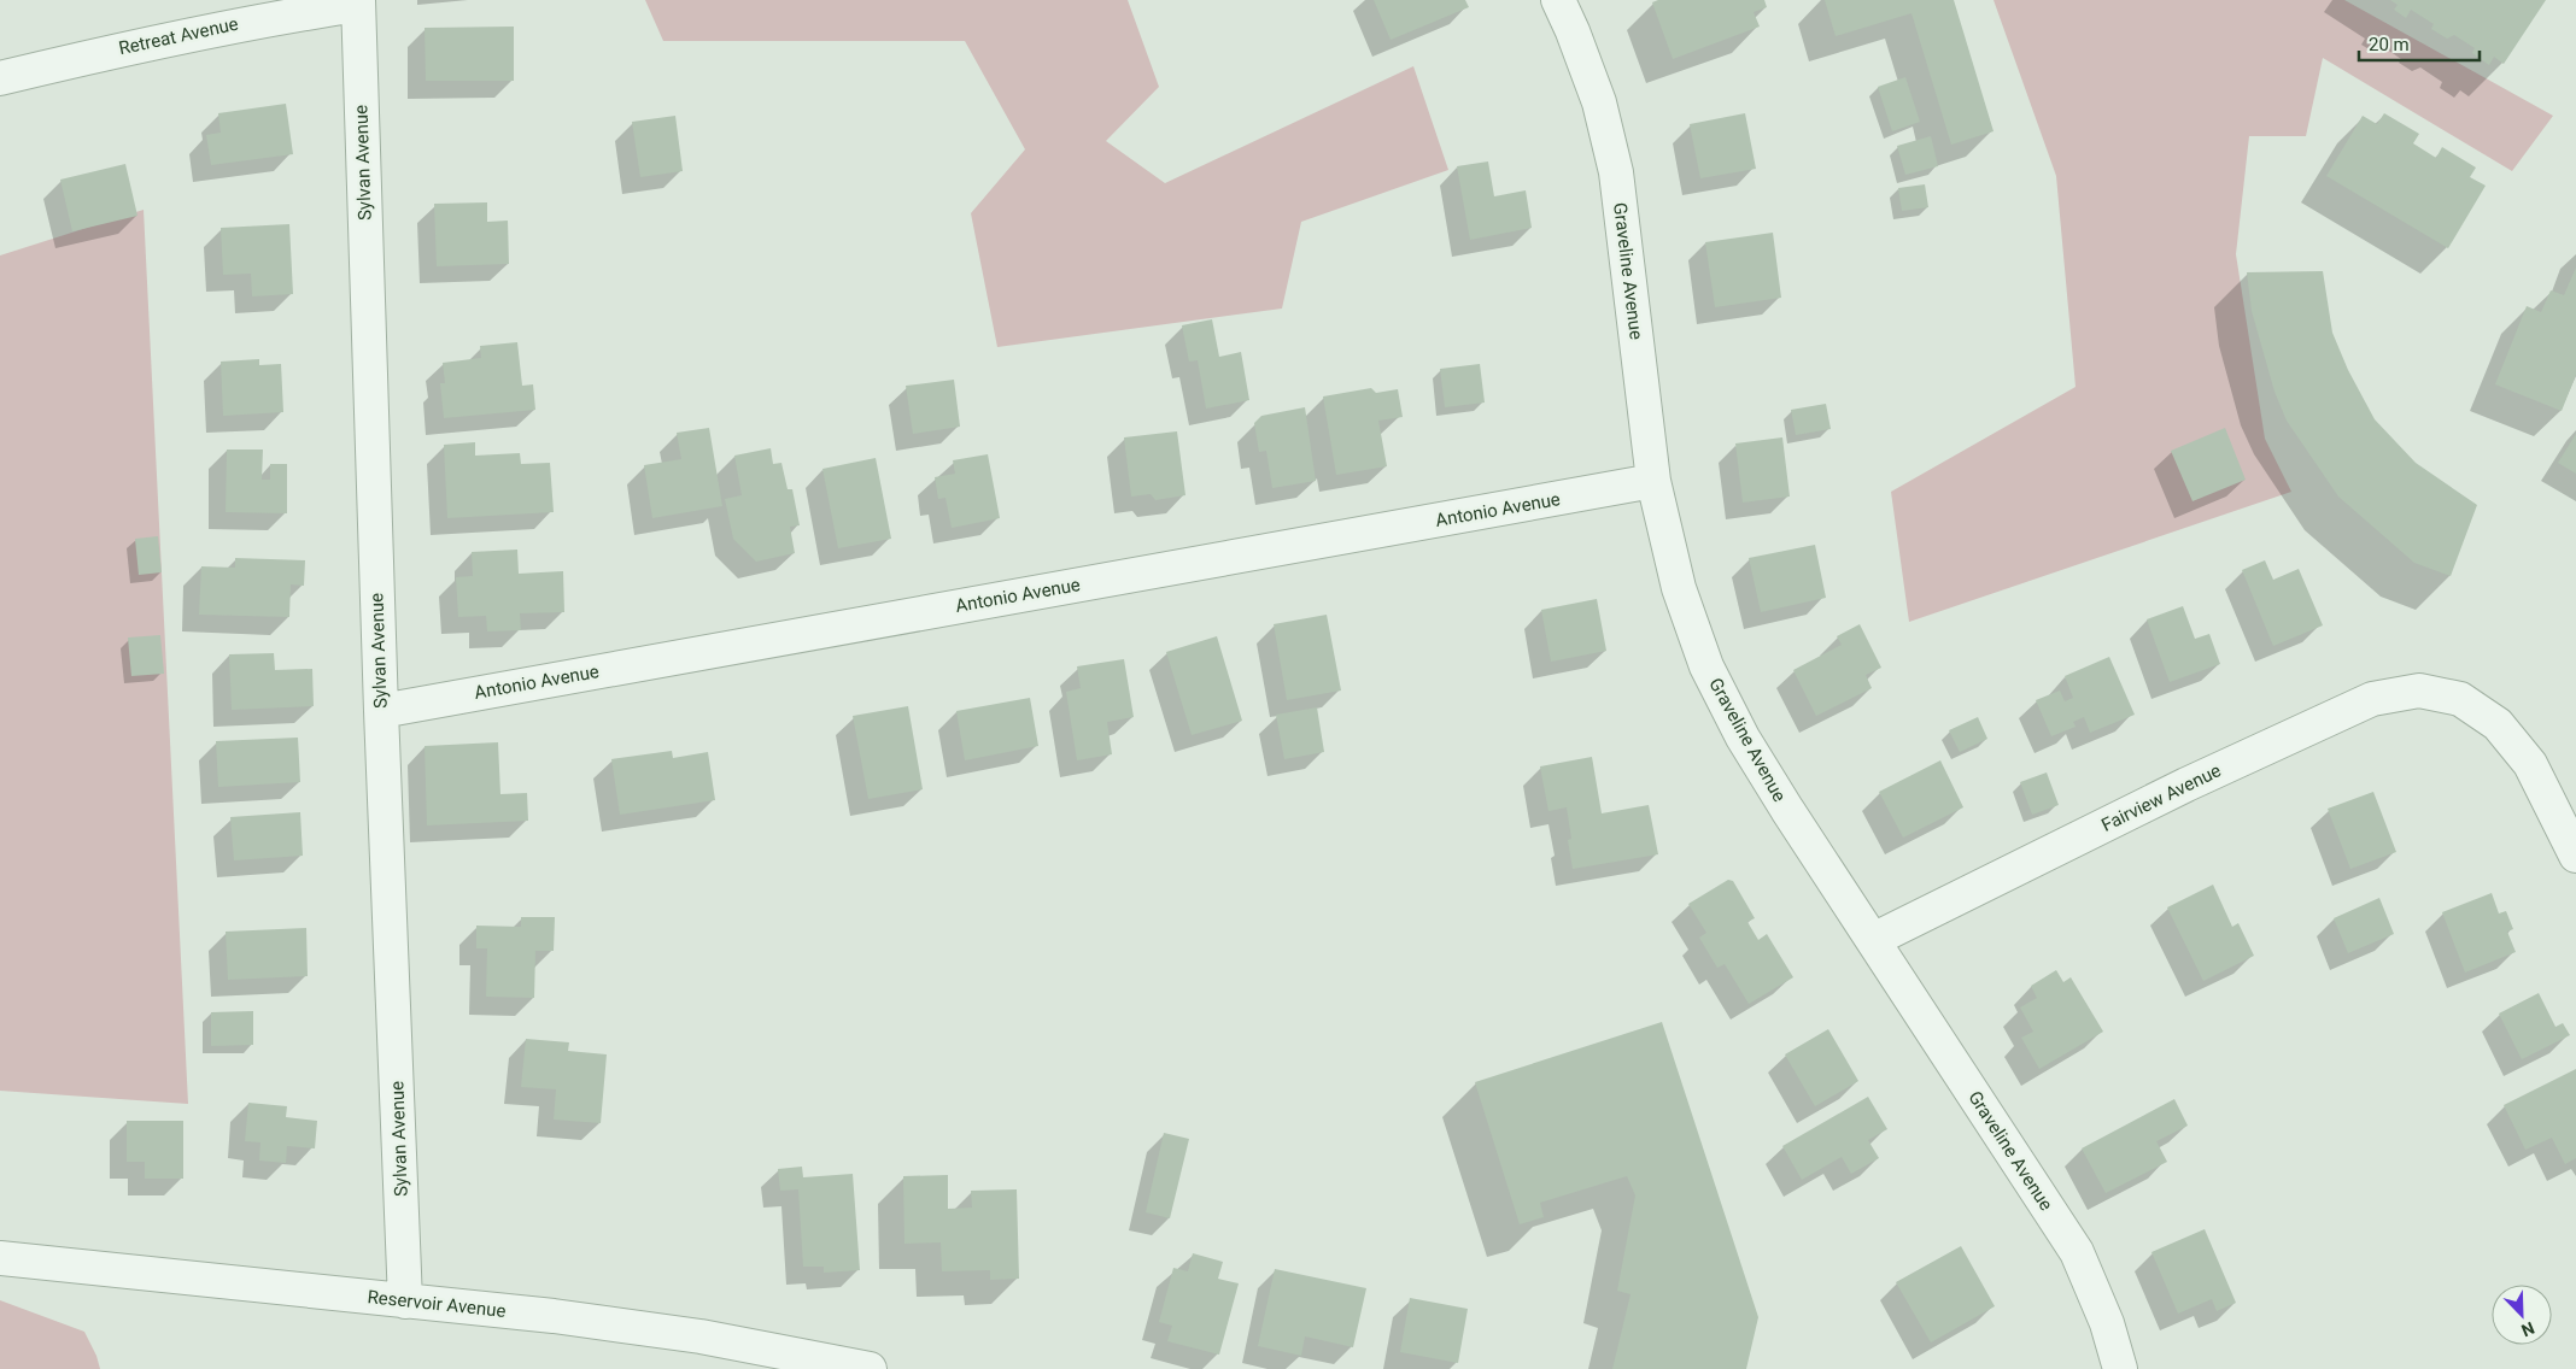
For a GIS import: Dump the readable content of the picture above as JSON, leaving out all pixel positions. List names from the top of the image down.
{
  "streets": {
    "street": [
      "Retreat Avenue",
      "Sylvan Avenue",
      "Graveline Avenue",
      "Antonio Avenue",
      "Fairview Avenue",
      "Reservoir Avenue"
    ]
  },
  "crossings": [
    ["Retreat Avenue", "Sylvan Avenue"],
    ["Sylvan Avenue", "Antonio Avenue"],
    ["Sylvan Avenue", "Reservoir Avenue"],
    ["Graveline Avenue", "Antonio Avenue"],
    ["Graveline Avenue", "Fairview Avenue"]
  ],
  "scale_bar": "20 m",
  "north": "bottom right"
}
